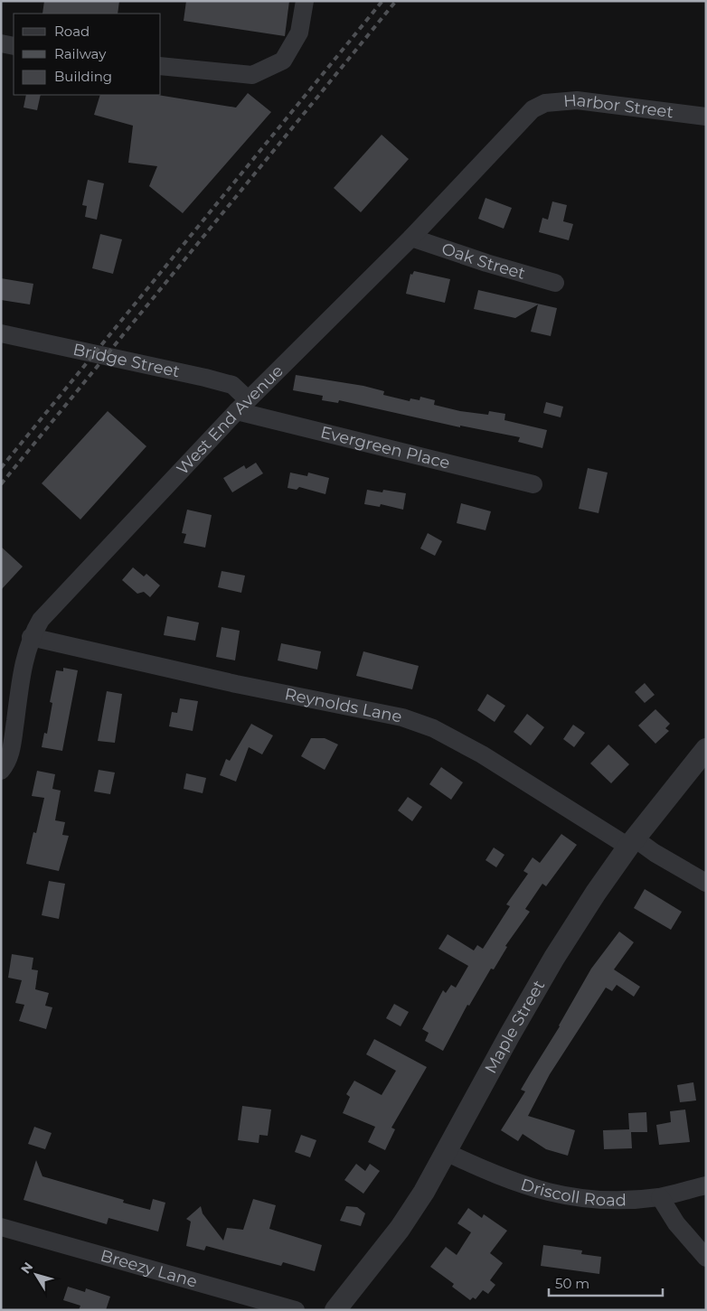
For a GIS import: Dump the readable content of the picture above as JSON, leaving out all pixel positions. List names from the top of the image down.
{
  "streets": {
    "street": [
      "Harbor Street",
      "Oak Street",
      "Bridge Street",
      "West End Avenue",
      "Evergreen Place",
      "Reynolds Lane",
      "Maple Street",
      "Driscoll Road",
      "Breezy Lane"
    ]
  },
  "crossings": [
    ["Harbor Street", "West End Avenue"],
    ["Oak Street", "West End Avenue"],
    ["Bridge Street", "West End Avenue"],
    ["Bridge Street", "Evergreen Place"],
    ["West End Avenue", "Evergreen Place"],
    ["West End Avenue", "Reynolds Lane"],
    ["Reynolds Lane", "Maple Street"],
    ["Maple Street", "Driscoll Road"]
  ],
  "legend": ["Road", "Railway", "Building"],
  "scale_bar": "50 m",
  "north": "top left"
}
